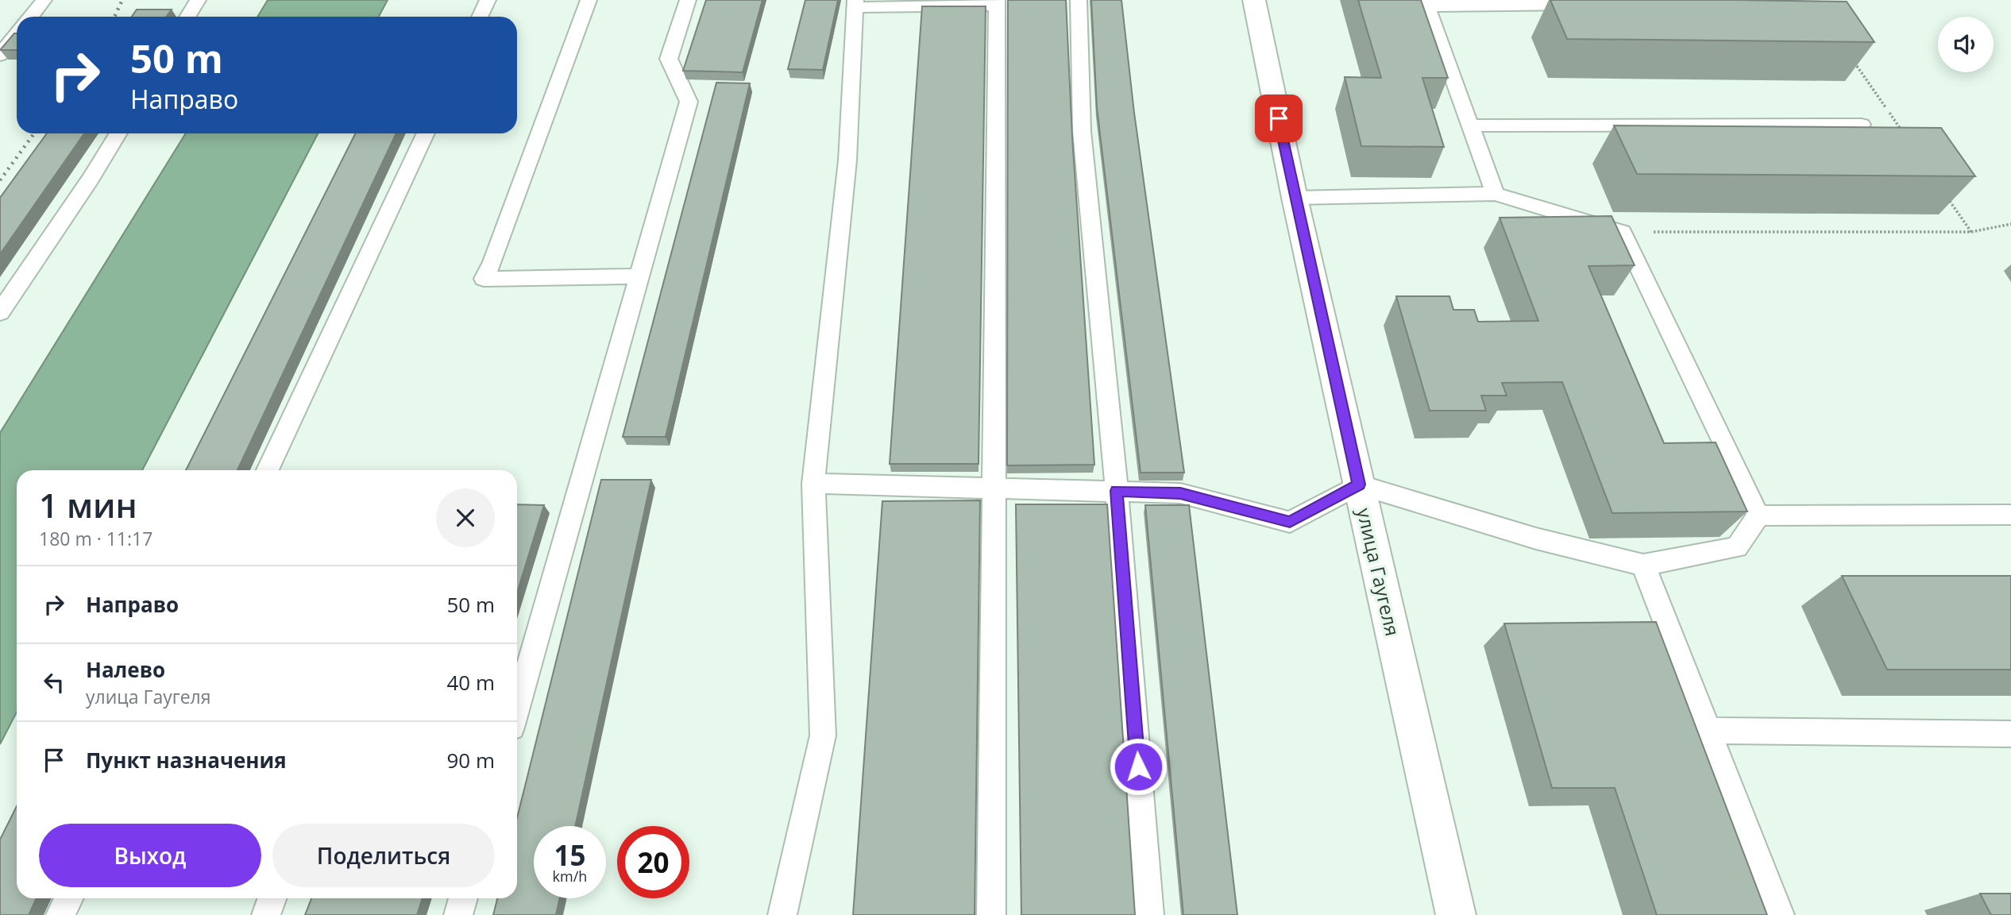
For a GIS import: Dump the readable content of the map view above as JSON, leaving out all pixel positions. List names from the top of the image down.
{
  "streets": {
    "street": ["улица Гаугеля"]
  },
  "page": {
    "turn": ["50 m", "Направо"],
    "heading": ["1 мин", "180 m · 11:17"],
    "list": [
      {
        "name": "Направо",
        "value": "50 m"
      },
      {
        "name": "Налево",
        "note": "улица Гаугеля",
        "value": "40 m"
      },
      {
        "name": "Пункт назначения",
        "value": "90 m"
      }
    ],
    "buttons": ["Выход", "Поделиться"],
    "speed": "15 km/h",
    "limit": "20"
  }
}
